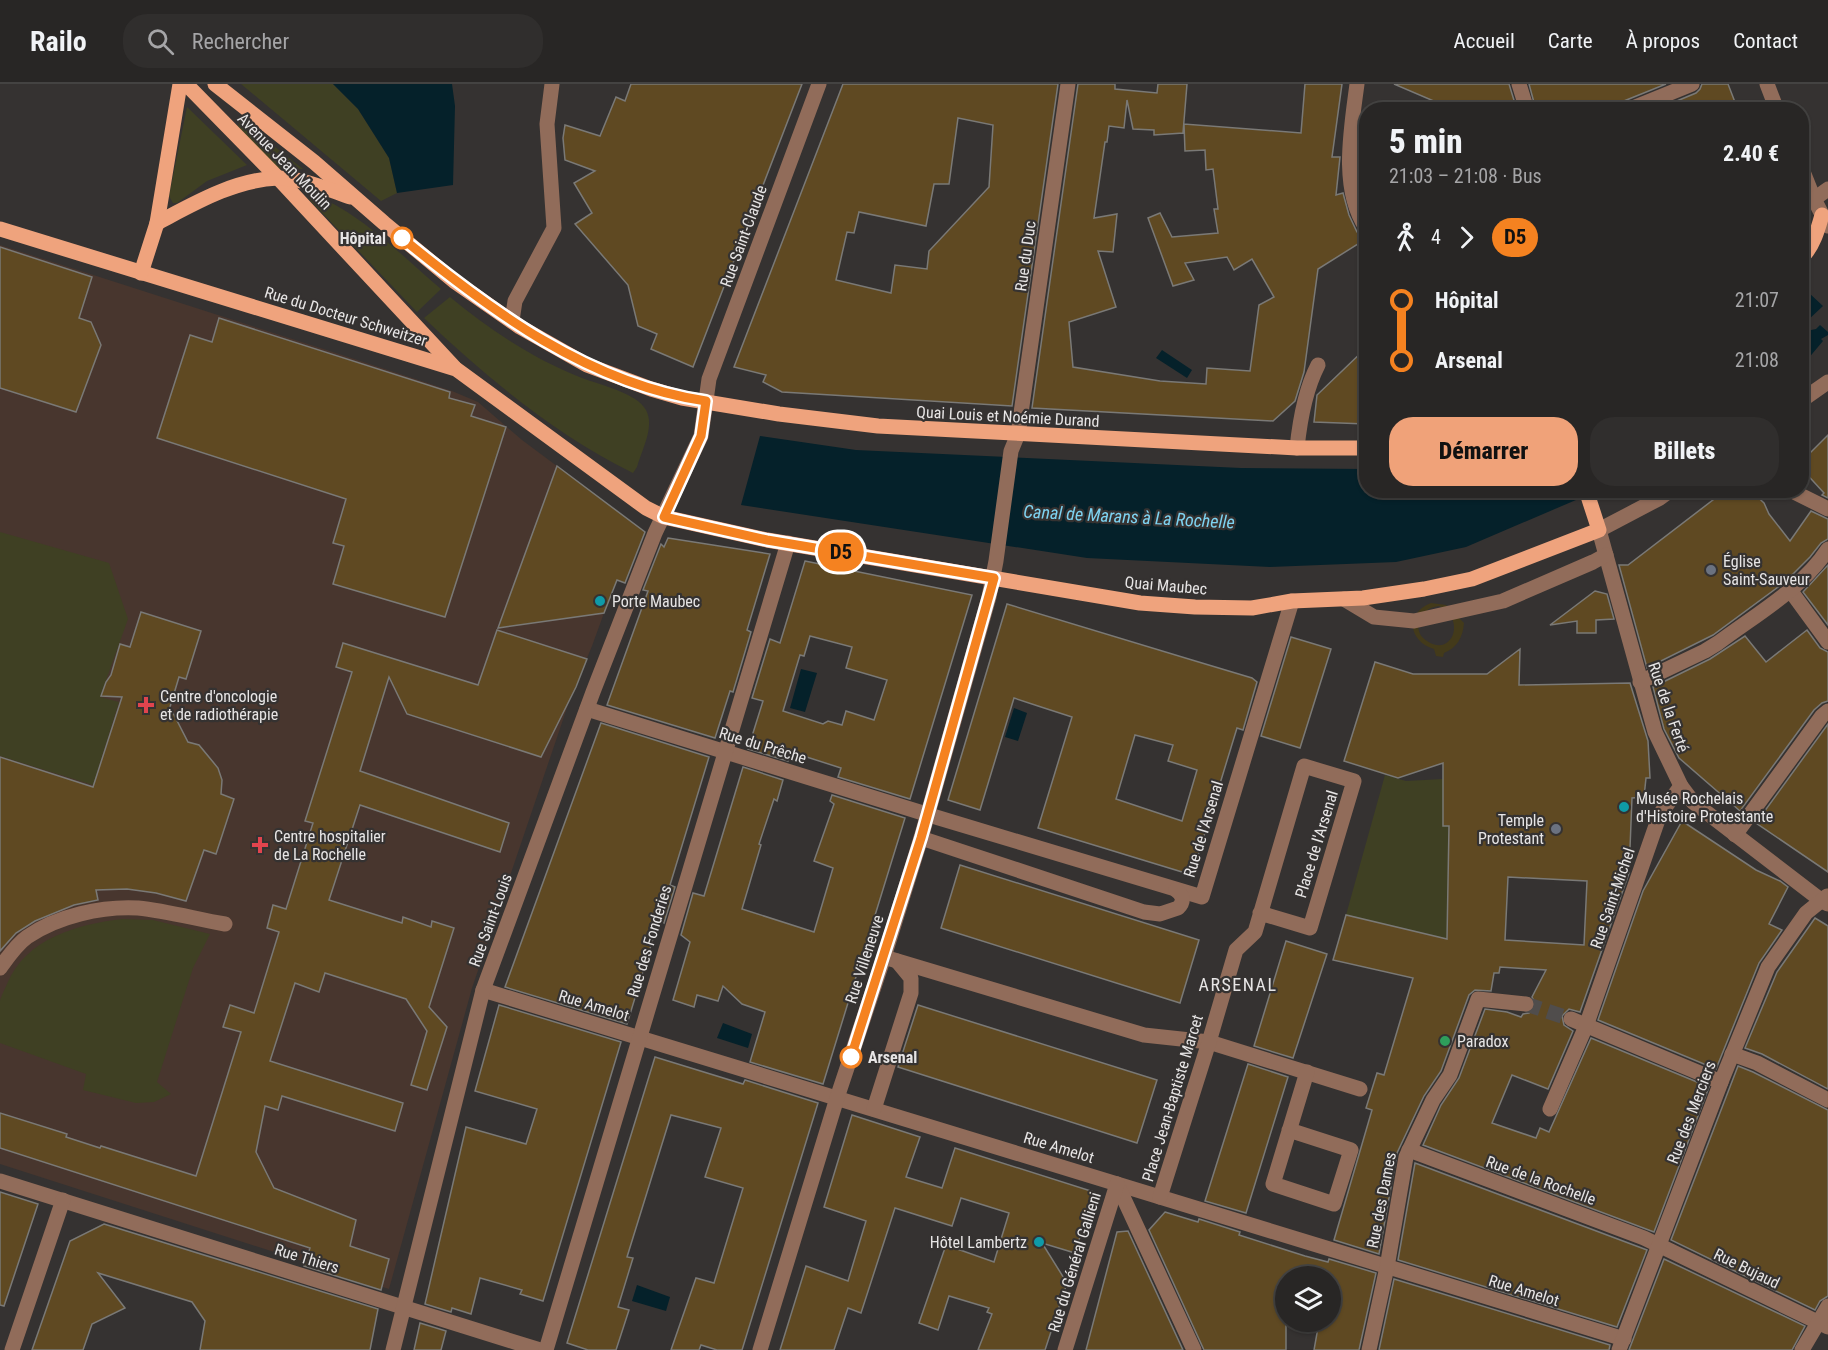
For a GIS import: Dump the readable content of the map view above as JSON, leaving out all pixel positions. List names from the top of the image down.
{
  "streets": {
    "main road": [
      "Avenue Jean Moulin",
      "Rue du Docteur Schweitzer",
      "Quai Louis et Noémie Durand",
      "Quai Maubec"
    ],
    "street": [
      "Rue Saint-Claude",
      "Rue du Duc",
      "Rue de la Ferté",
      "Rue du Prêche",
      "Rue de l'Arsenal",
      "Place de l'Arsenal",
      "Rue Saint-Michel",
      "Rue Saint-Louis",
      "Rue des Fonderies",
      "Rue Villeneuve",
      "Rue Amelot",
      "Place Jean-Baptiste Marcet",
      "Rue des Merciers",
      "Rue de la Rochelle",
      "Rue des Dames",
      "Rue Thiers",
      "Rue du Général Gallieni",
      "Rue Bujaud"
    ]
  },
  "crossings": [
    ["Avenue Jean Moulin", "Rue du Docteur Schweitzer"],
    ["Avenue Jean Moulin", "Quai Louis et Noémie Durand"],
    ["Rue Saint-Claude", "Quai Louis et Noémie Durand"],
    ["Rue Saint-Claude", "Quai Maubec"],
    ["Rue Saint-Claude", "Rue Saint-Louis"],
    ["Rue du Duc", "Quai Louis et Noémie Durand"],
    ["Rue du Duc", "Rue Villeneuve"],
    ["Rue du Docteur Schweitzer", "Quai Maubec"],
    ["Quai Maubec", "Rue de la Ferté"],
    ["Quai Maubec", "Rue de l'Arsenal"],
    ["Quai Maubec", "Rue Saint-Louis"],
    ["Quai Maubec", "Rue des Fonderies"],
    ["Quai Maubec", "Rue Villeneuve"],
    ["Rue de la Ferté", "Rue Saint-Michel"],
    ["Rue de la Ferté", "Rue des Merciers"],
    ["Rue du Prêche", "Rue de l'Arsenal"],
    ["Rue du Prêche", "Rue Saint-Louis"],
    ["Rue du Prêche", "Rue des Fonderies"],
    ["Rue du Prêche", "Rue Villeneuve"],
    ["Rue de l'Arsenal", "Rue Villeneuve"],
    ["Place de l'Arsenal", "Place Jean-Baptiste Marcet"],
    ["Rue Saint-Louis", "Rue Amelot"],
    ["Rue Saint-Louis", "Rue Thiers"],
    ["Rue des Fonderies", "Rue Amelot"],
    ["Rue Villeneuve", "Rue Amelot"],
    ["Rue Amelot", "Place Jean-Baptiste Marcet"],
    ["Rue Amelot", "Rue des Merciers"],
    ["Rue Amelot", "Rue des Dames"],
    ["Rue Amelot", "Rue du Général Gallieni"],
    ["Rue des Merciers", "Rue de la Rochelle"],
    ["Rue des Merciers", "Rue Bujaud"],
    ["Rue de la Rochelle", "Rue des Dames"],
    ["Rue de la Rochelle", "Rue Bujaud"]
  ],
  "districts": ["ARSENAL"],
  "water": ["Canal de Marans à La Rochelle"],
  "places": {
    "other": [
      "Hôpital",
      "Église Saint-Sauveur",
      "Porte Maubec",
      "Musée Rochelais d'Histoire Protestante",
      "Temple Protestant",
      "Paradox",
      "Arsenal",
      "Hôtel Lambertz"
    ],
    "health": ["Centre d'oncologie et de radiothérapie", "Centre hospitalier de La Rochelle"]
  },
  "lines": ["bus line D5"],
  "page": {
    "header": "Railo",
    "search": "Rechercher",
    "nav": [
      "Accueil",
      "Carte",
      "À propos",
      "Contact"
    ],
    "on_map": "D5",
    "heading": ["5 min", "21:03 – 21:08 · Bus", "2.40 €"],
    "legs": ["4", "D5"],
    "list": [
      {
        "name": "Hôpital",
        "value": "21:07"
      },
      {
        "name": "Arsenal",
        "value": "21:08"
      }
    ],
    "buttons": ["Démarrer", "Billets"]
  }
}
